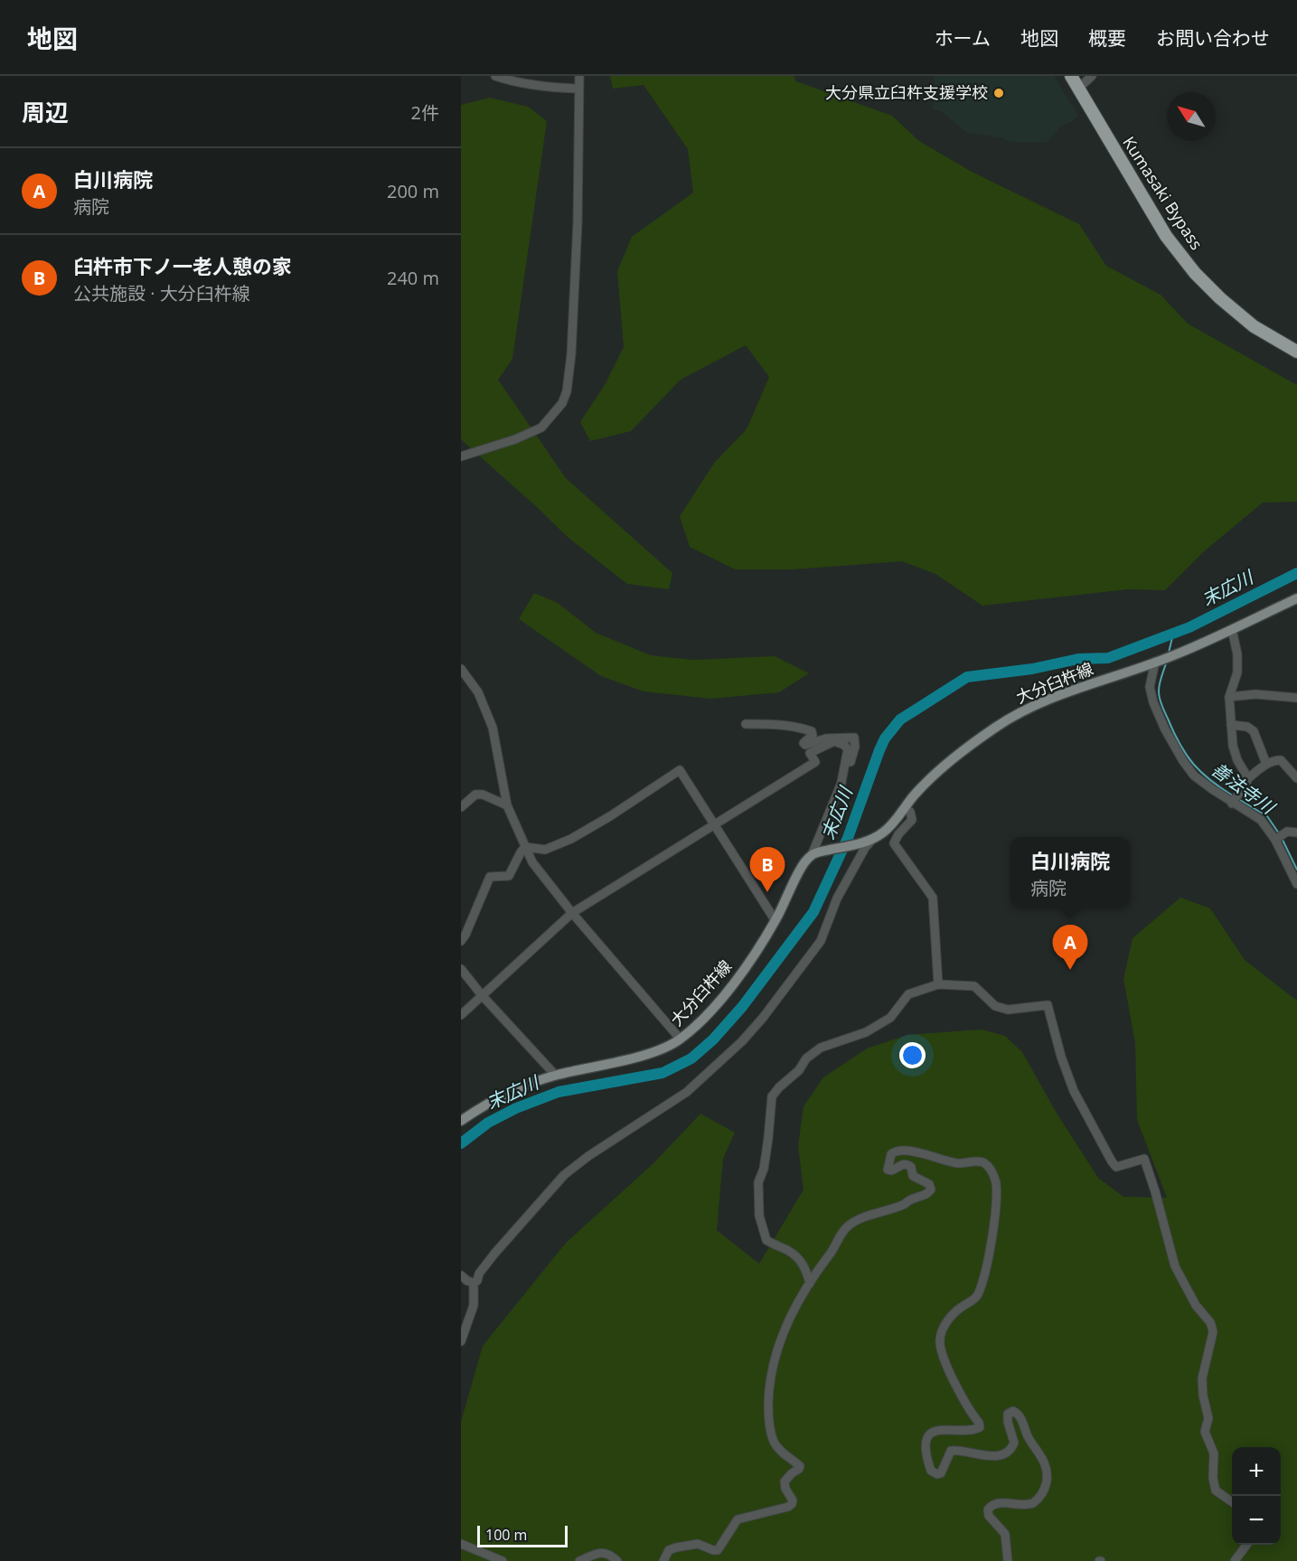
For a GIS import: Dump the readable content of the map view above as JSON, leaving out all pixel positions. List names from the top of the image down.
{
  "streets": {
    "highway": ["Kumasaki Bypass"],
    "main road": ["大分臼杵線"]
  },
  "water": ["末広川", "善法寺川"],
  "places": ["大分県立臼杵支援学校"],
  "scale_bar": "100 m",
  "north": "top left",
  "page": {
    "header": "地図",
    "nav": [
      "ホーム",
      "地図",
      "概要",
      "お問い合わせ"
    ],
    "heading": ["周辺", "2件"],
    "list": [
      {
        "mark": "A",
        "name": "白川病院",
        "note": "病院",
        "value": "200 m"
      },
      {
        "mark": "B",
        "name": "臼杵市下ノ一老人憩の家",
        "note": "公共施設 · 大分臼杵線",
        "value": "240 m"
      }
    ],
    "popup": ["白川病院", "病院"],
    "pins": ["B", "A"],
    "map_buttons": ["+", "−"],
    "scale": "100 m"
  }
}
